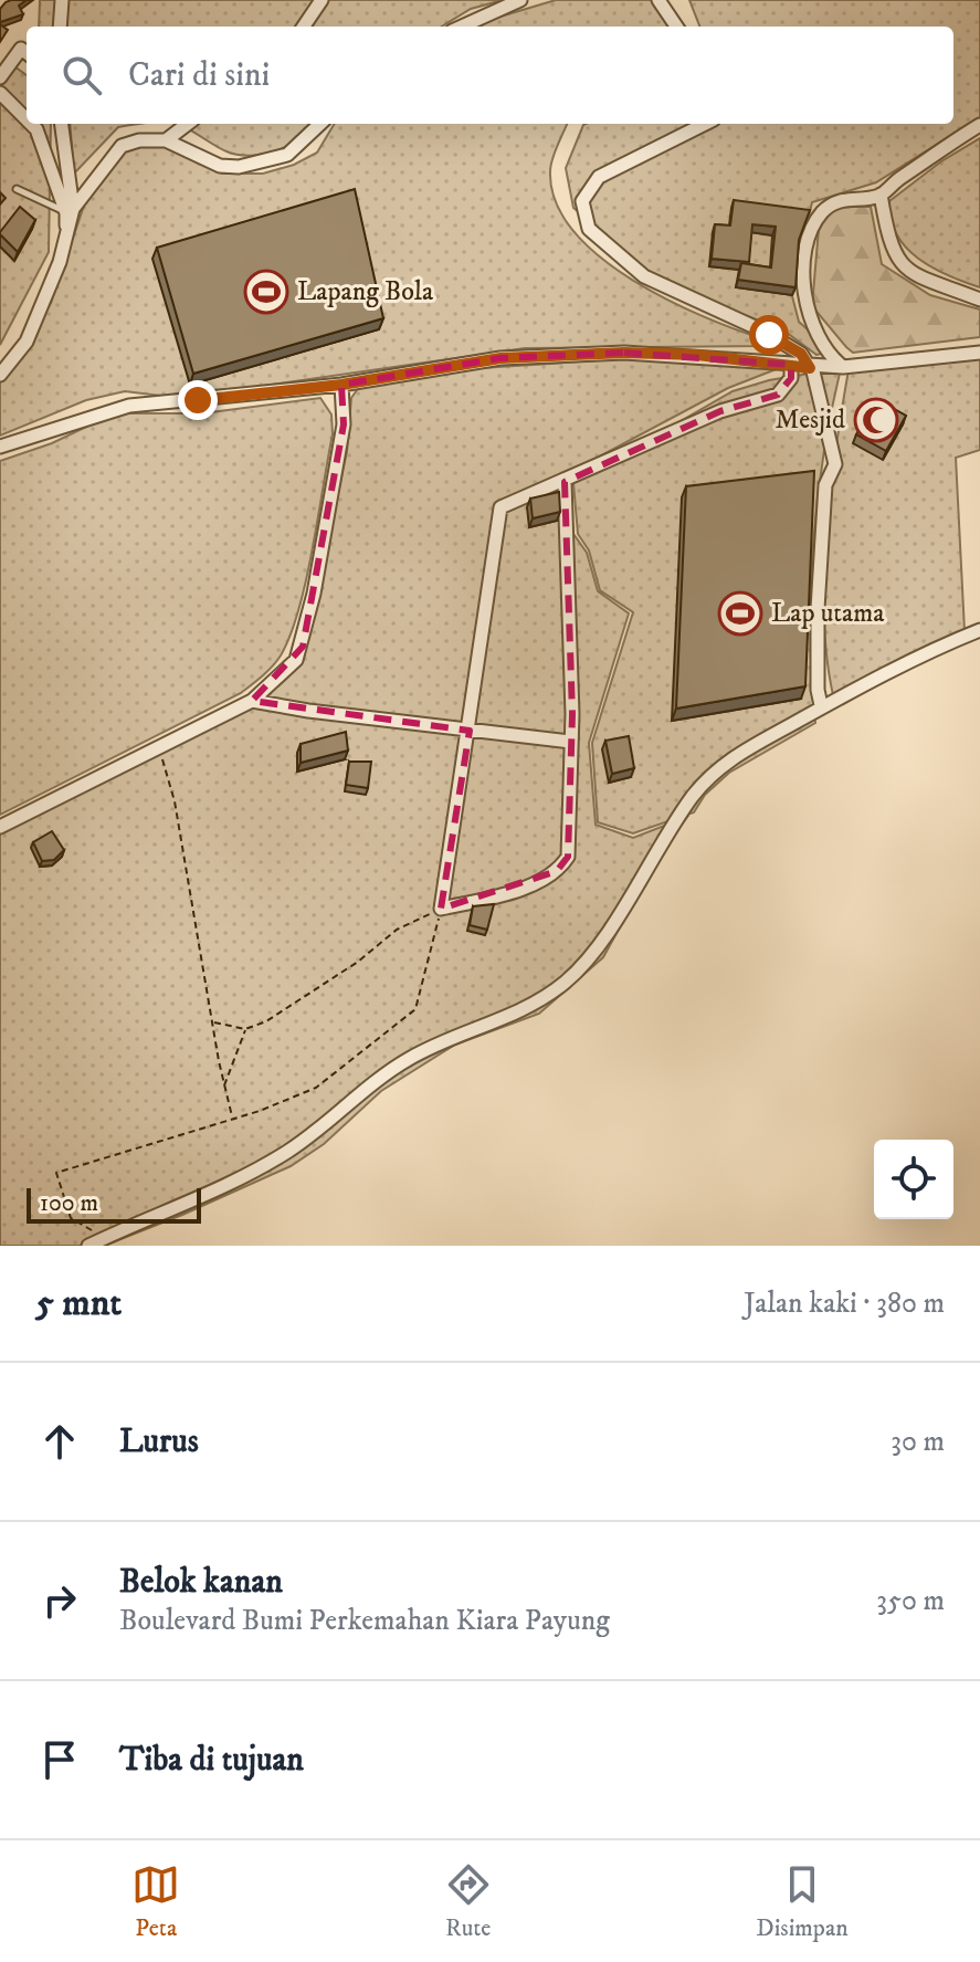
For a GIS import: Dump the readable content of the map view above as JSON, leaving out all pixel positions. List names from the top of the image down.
{
  "places": {
    "sports": ["Lapang Bola", "Lap utama"],
    "mosque": ["Mesjid"]
  },
  "scale_bar": "100 m",
  "page": {
    "search": "Cari di sini",
    "scale": "100 m",
    "heading": ["5 mnt", "Jalan kaki · 380 m"],
    "list": [
      ["Lurus", "30 m"],
      ["Belok kanan", "Boulevard Bumi Perkemahan Kiara Payung", "350 m"],
      "Tiba di tujuan"
    ],
    "nav": ["Peta", "Rute", "Disimpan"]
  }
}
